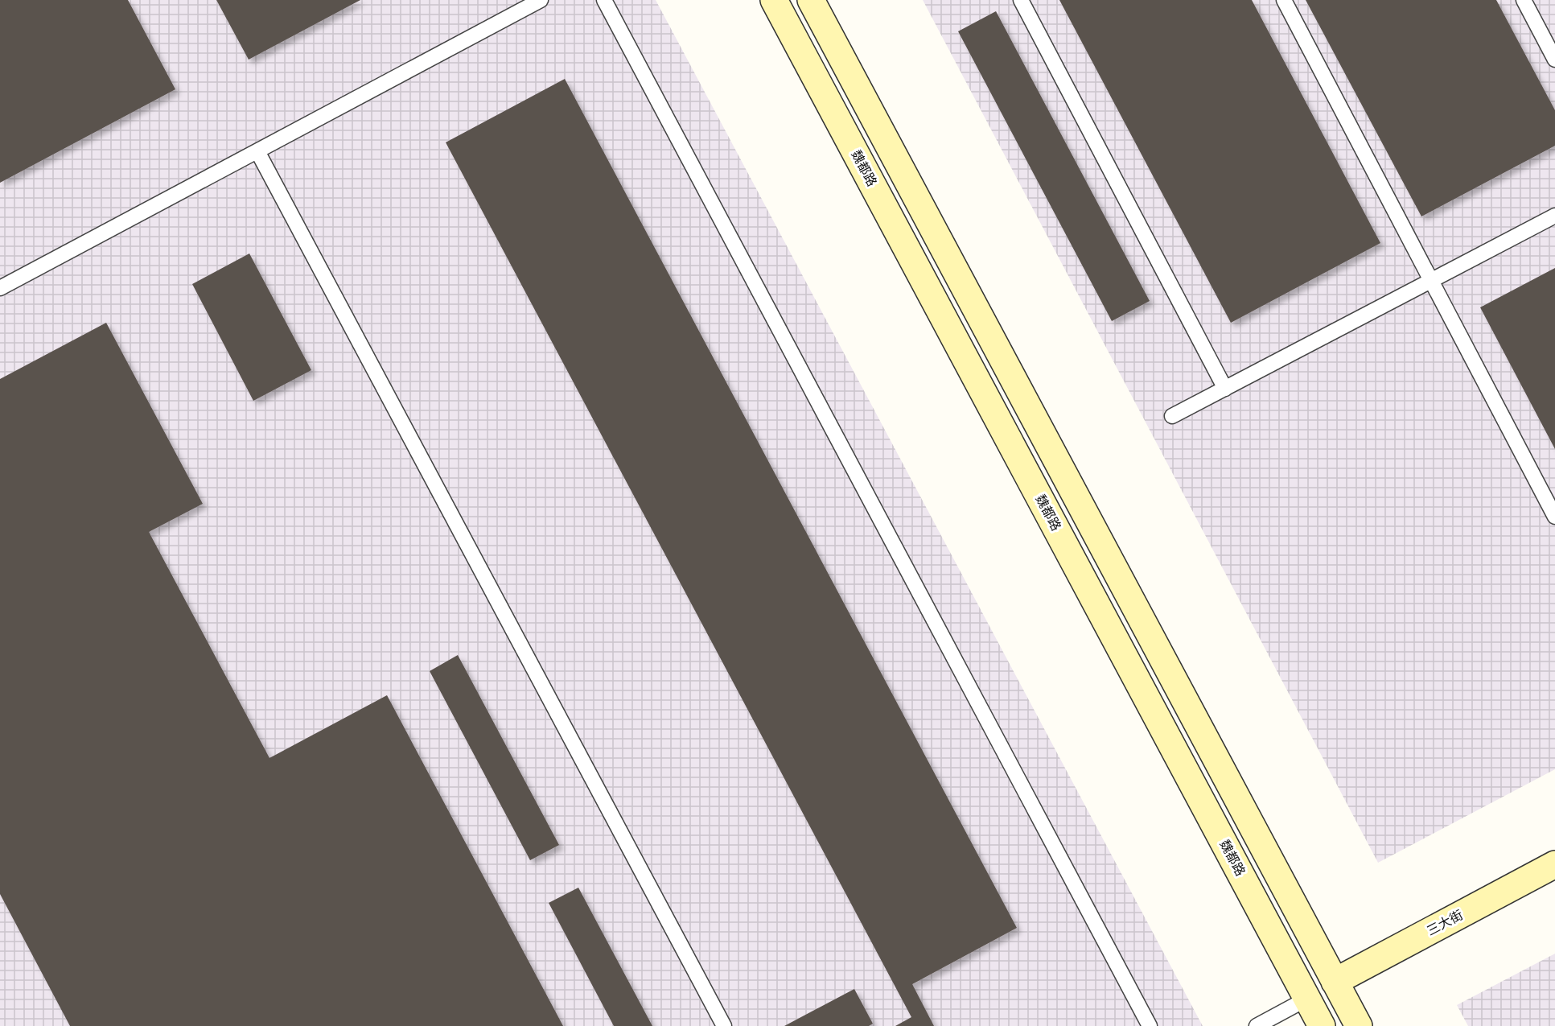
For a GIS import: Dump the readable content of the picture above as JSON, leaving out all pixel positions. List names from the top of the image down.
{
  "streets": {
    "main road": ["魏都路", "三大街"]
  }
}
